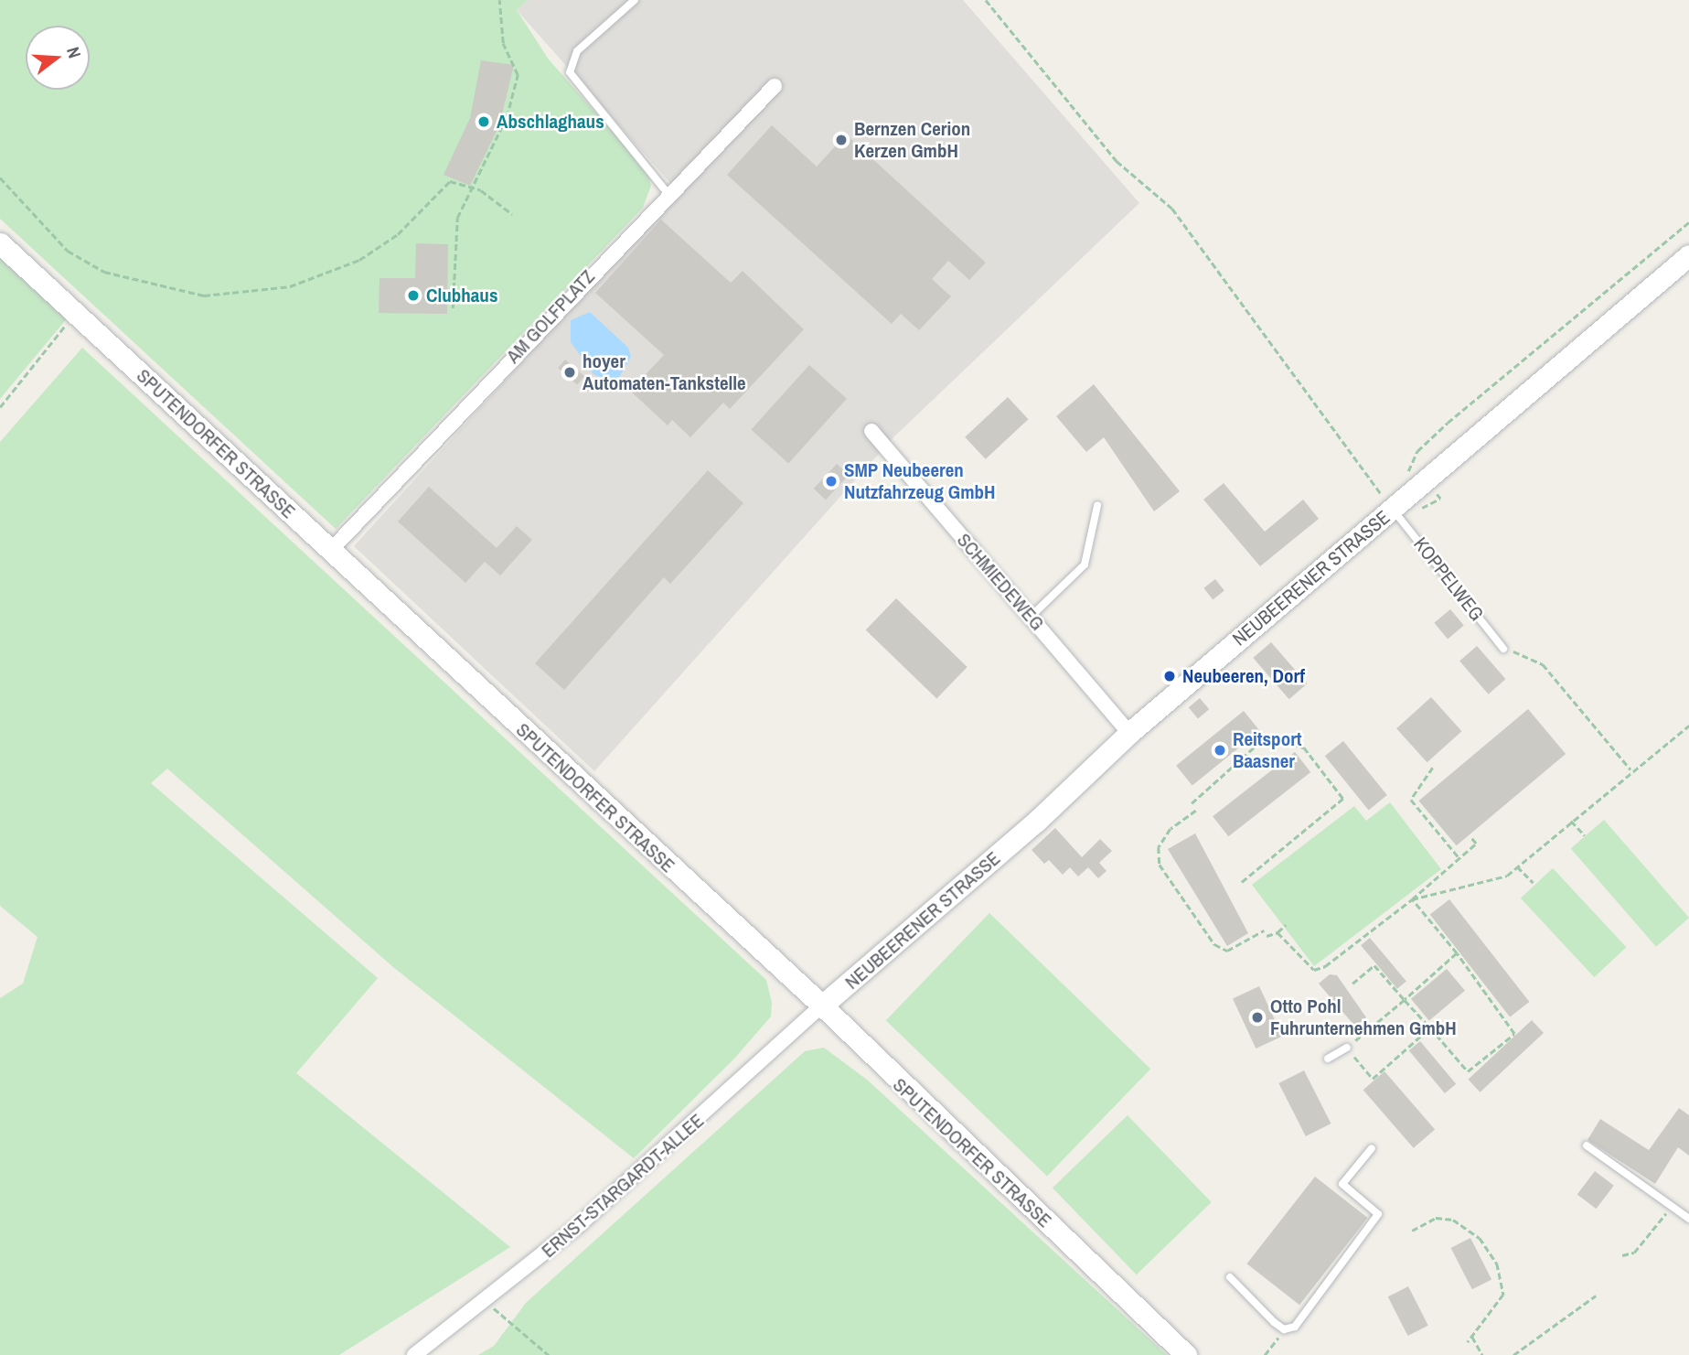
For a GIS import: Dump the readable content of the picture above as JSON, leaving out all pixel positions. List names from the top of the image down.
{
  "streets": {
    "main road": ["SPUTENDORFER STRASSE", "NEUBEERENER STRASSE"],
    "street": ["AM GOLFPLATZ", "SCHMIEDEWEG", "ERNST-STARGARDT-ALLEE"],
    "lane": ["KOPPELWEG"]
  },
  "crossings": [
    ["AM GOLFPLATZ", "SPUTENDORFER STRASSE"],
    ["SPUTENDORFER STRASSE", "NEUBEERENER STRASSE"],
    ["SPUTENDORFER STRASSE", "ERNST-STARGARDT-ALLEE"],
    ["NEUBEERENER STRASSE", "KOPPELWEG"],
    ["NEUBEERENER STRASSE", "SCHMIEDEWEG"],
    ["NEUBEERENER STRASSE", "ERNST-STARGARDT-ALLEE"]
  ],
  "places": [
    "Abschlaghaus",
    "Bernzen Cerion Kerzen GmbH",
    "Clubhaus",
    "hoyer Automaten-Tankstelle",
    "SMP Neubeeren Nutzfahrzeug GmbH",
    "Neubeeren, Dorf",
    "Reitsport Baasner",
    "Otto Pohl Fuhrunternehmen GmbH"
  ],
  "north": "right"
}
